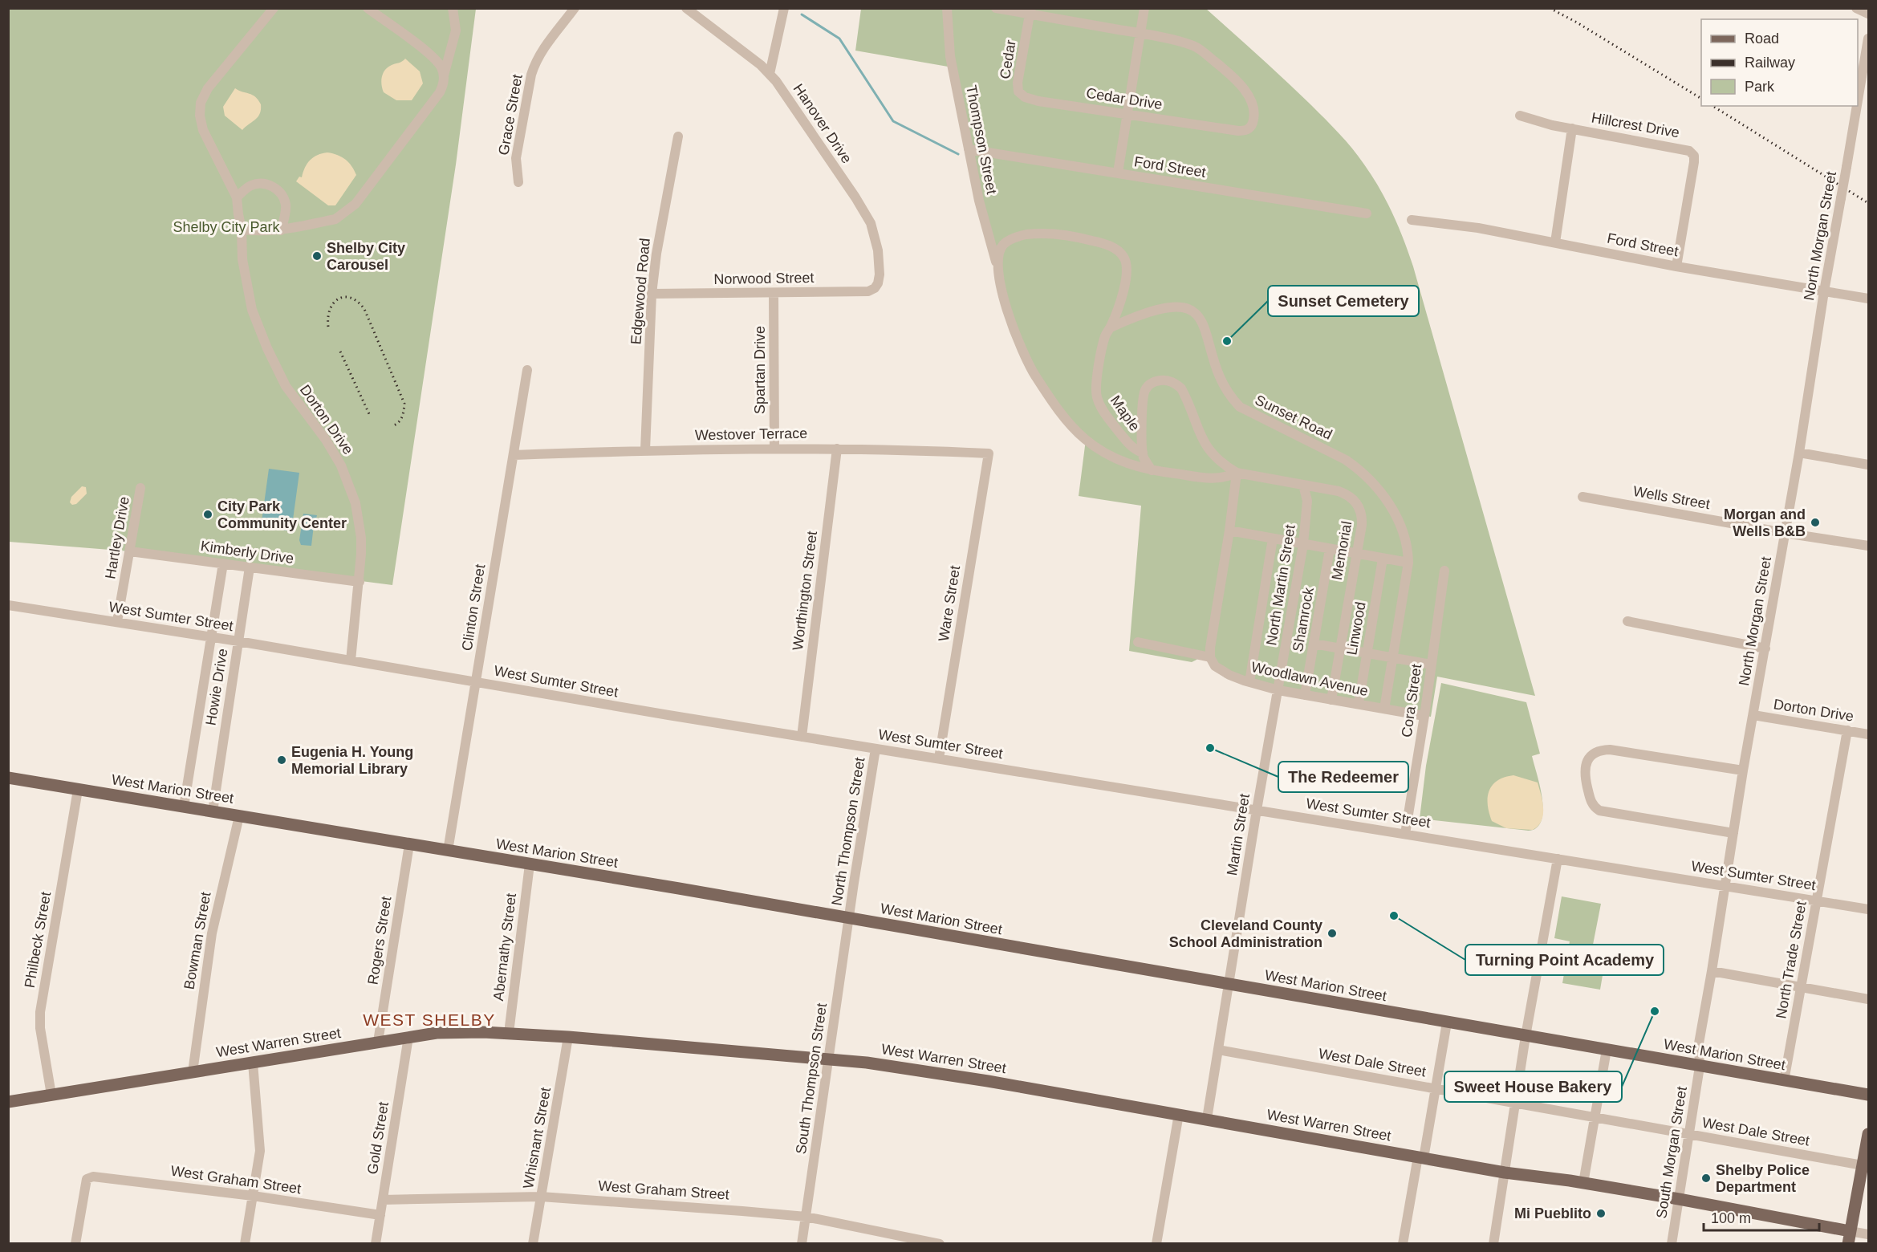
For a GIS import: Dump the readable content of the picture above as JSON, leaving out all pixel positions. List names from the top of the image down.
{
  "streets": {
    "main road": ["West Marion Street", "West Warren Street"],
    "street": [
      "Cedar",
      "Cedar Drive",
      "Grace Street",
      "Hanover Drive",
      "Hillcrest Drive",
      "Thompson Street",
      "Ford Street",
      "North Morgan Street",
      "Norwood Street",
      "Edgewood Road",
      "Spartan Drive",
      "Maple",
      "Sunset Road",
      "Dorton Drive",
      "Westover Terrace",
      "Wells Street",
      "Hartley Drive",
      "Memorial",
      "Kimberly Drive",
      "North Martin Street",
      "Worthington Street",
      "Ware Street",
      "Clinton Street",
      "West Sumter Street",
      "Shamrock",
      "Linwood",
      "Woodlawn Avenue",
      "Howie Drive",
      "Cora Street",
      "North Thompson Street",
      "Martin Street",
      "Philbeck Street",
      "Bowman Street",
      "Rogers Street",
      "Abernathy Street",
      "North Trade Street",
      "West Dale Street",
      "South Thompson Street",
      "Gold Street",
      "Whisnant Street",
      "South Morgan Street",
      "West Graham Street"
    ]
  },
  "crossings": [
    ["Cedar", "Cedar Drive"],
    ["Hanover Drive", "Norwood Street"],
    ["Hillcrest Drive", "Ford Street"],
    ["Thompson Street", "Ford Street"],
    ["Thompson Street", "Maple"],
    ["Thompson Street", "Sunset Road"],
    ["Thompson Street", "Memorial"],
    ["Ford Street", "North Morgan Street"],
    ["North Morgan Street", "Dorton Drive"],
    ["North Morgan Street", "Wells Street"],
    ["North Morgan Street", "West Sumter Street"],
    ["North Morgan Street", "West Marion Street"],
    ["North Morgan Street", "South Morgan Street"],
    ["Norwood Street", "Edgewood Road"],
    ["Norwood Street", "Spartan Drive"],
    ["Edgewood Road", "Westover Terrace"],
    ["Spartan Drive", "Westover Terrace"],
    ["Maple", "Sunset Road"],
    ["Sunset Road", "Woodlawn Avenue"],
    ["Dorton Drive", "Kimberly Drive"],
    ["Dorton Drive", "West Sumter Street"],
    ["Dorton Drive", "North Trade Street"],
    ["Westover Terrace", "Worthington Street"],
    ["Westover Terrace", "Ware Street"],
    ["Westover Terrace", "Clinton Street"],
    ["Hartley Drive", "Kimberly Drive"],
    ["Hartley Drive", "West Sumter Street"],
    ["Memorial", "North Martin Street"],
    ["Memorial", "Woodlawn Avenue"],
    ["Kimberly Drive", "Howie Drive"],
    ["North Martin Street", "Woodlawn Avenue"],
    ["North Martin Street", "Martin Street"],
    ["Worthington Street", "West Sumter Street"],
    ["Ware Street", "West Sumter Street"],
    ["Clinton Street", "West Sumter Street"],
    ["Clinton Street", "West Marion Street"],
    ["West Sumter Street", "Howie Drive"],
    ["West Sumter Street", "Cora Street"],
    ["West Sumter Street", "North Thompson Street"],
    ["West Sumter Street", "Martin Street"],
    ["West Sumter Street", "North Trade Street"],
    ["Shamrock", "Woodlawn Avenue"],
    ["Linwood", "Woodlawn Avenue"],
    ["Woodlawn Avenue", "Cora Street"],
    ["Woodlawn Avenue", "Martin Street"],
    ["Howie Drive", "West Marion Street"],
    ["West Marion Street", "North Thompson Street"],
    ["West Marion Street", "Martin Street"],
    ["West Marion Street", "Philbeck Street"],
    ["West Marion Street", "Bowman Street"],
    ["West Marion Street", "Rogers Street"],
    ["West Marion Street", "Abernathy Street"],
    ["West Marion Street", "North Trade Street"],
    ["West Marion Street", "South Thompson Street"],
    ["West Marion Street", "South Morgan Street"],
    ["North Thompson Street", "South Thompson Street"],
    ["Martin Street", "West Warren Street"],
    ["Martin Street", "West Dale Street"],
    ["Philbeck Street", "West Warren Street"],
    ["Bowman Street", "West Warren Street"],
    ["Rogers Street", "West Warren Street"],
    ["Abernathy Street", "West Warren Street"],
    ["West Warren Street", "South Thompson Street"],
    ["West Warren Street", "Gold Street"],
    ["West Warren Street", "Whisnant Street"],
    ["West Warren Street", "South Morgan Street"],
    ["West Dale Street", "South Morgan Street"],
    ["South Thompson Street", "West Graham Street"],
    ["Gold Street", "West Graham Street"],
    ["Whisnant Street", "West Graham Street"]
  ],
  "districts": ["WEST SHELBY"],
  "parks": ["Shelby City Park"],
  "places": [
    "Shelby City Carousel",
    "Sunset Cemetery",
    "City Park Community Center",
    "Morgan and Wells B&B",
    "The Redeemer",
    "Eugenia H. Young Memorial Library",
    "Turning Point Academy",
    "Cleveland County School Administration",
    "Sweet House Bakery",
    "Shelby Police Department",
    "Mi Pueblito"
  ],
  "legend": ["Road", "Railway", "Park"],
  "scale_bar": "100 m"
}
